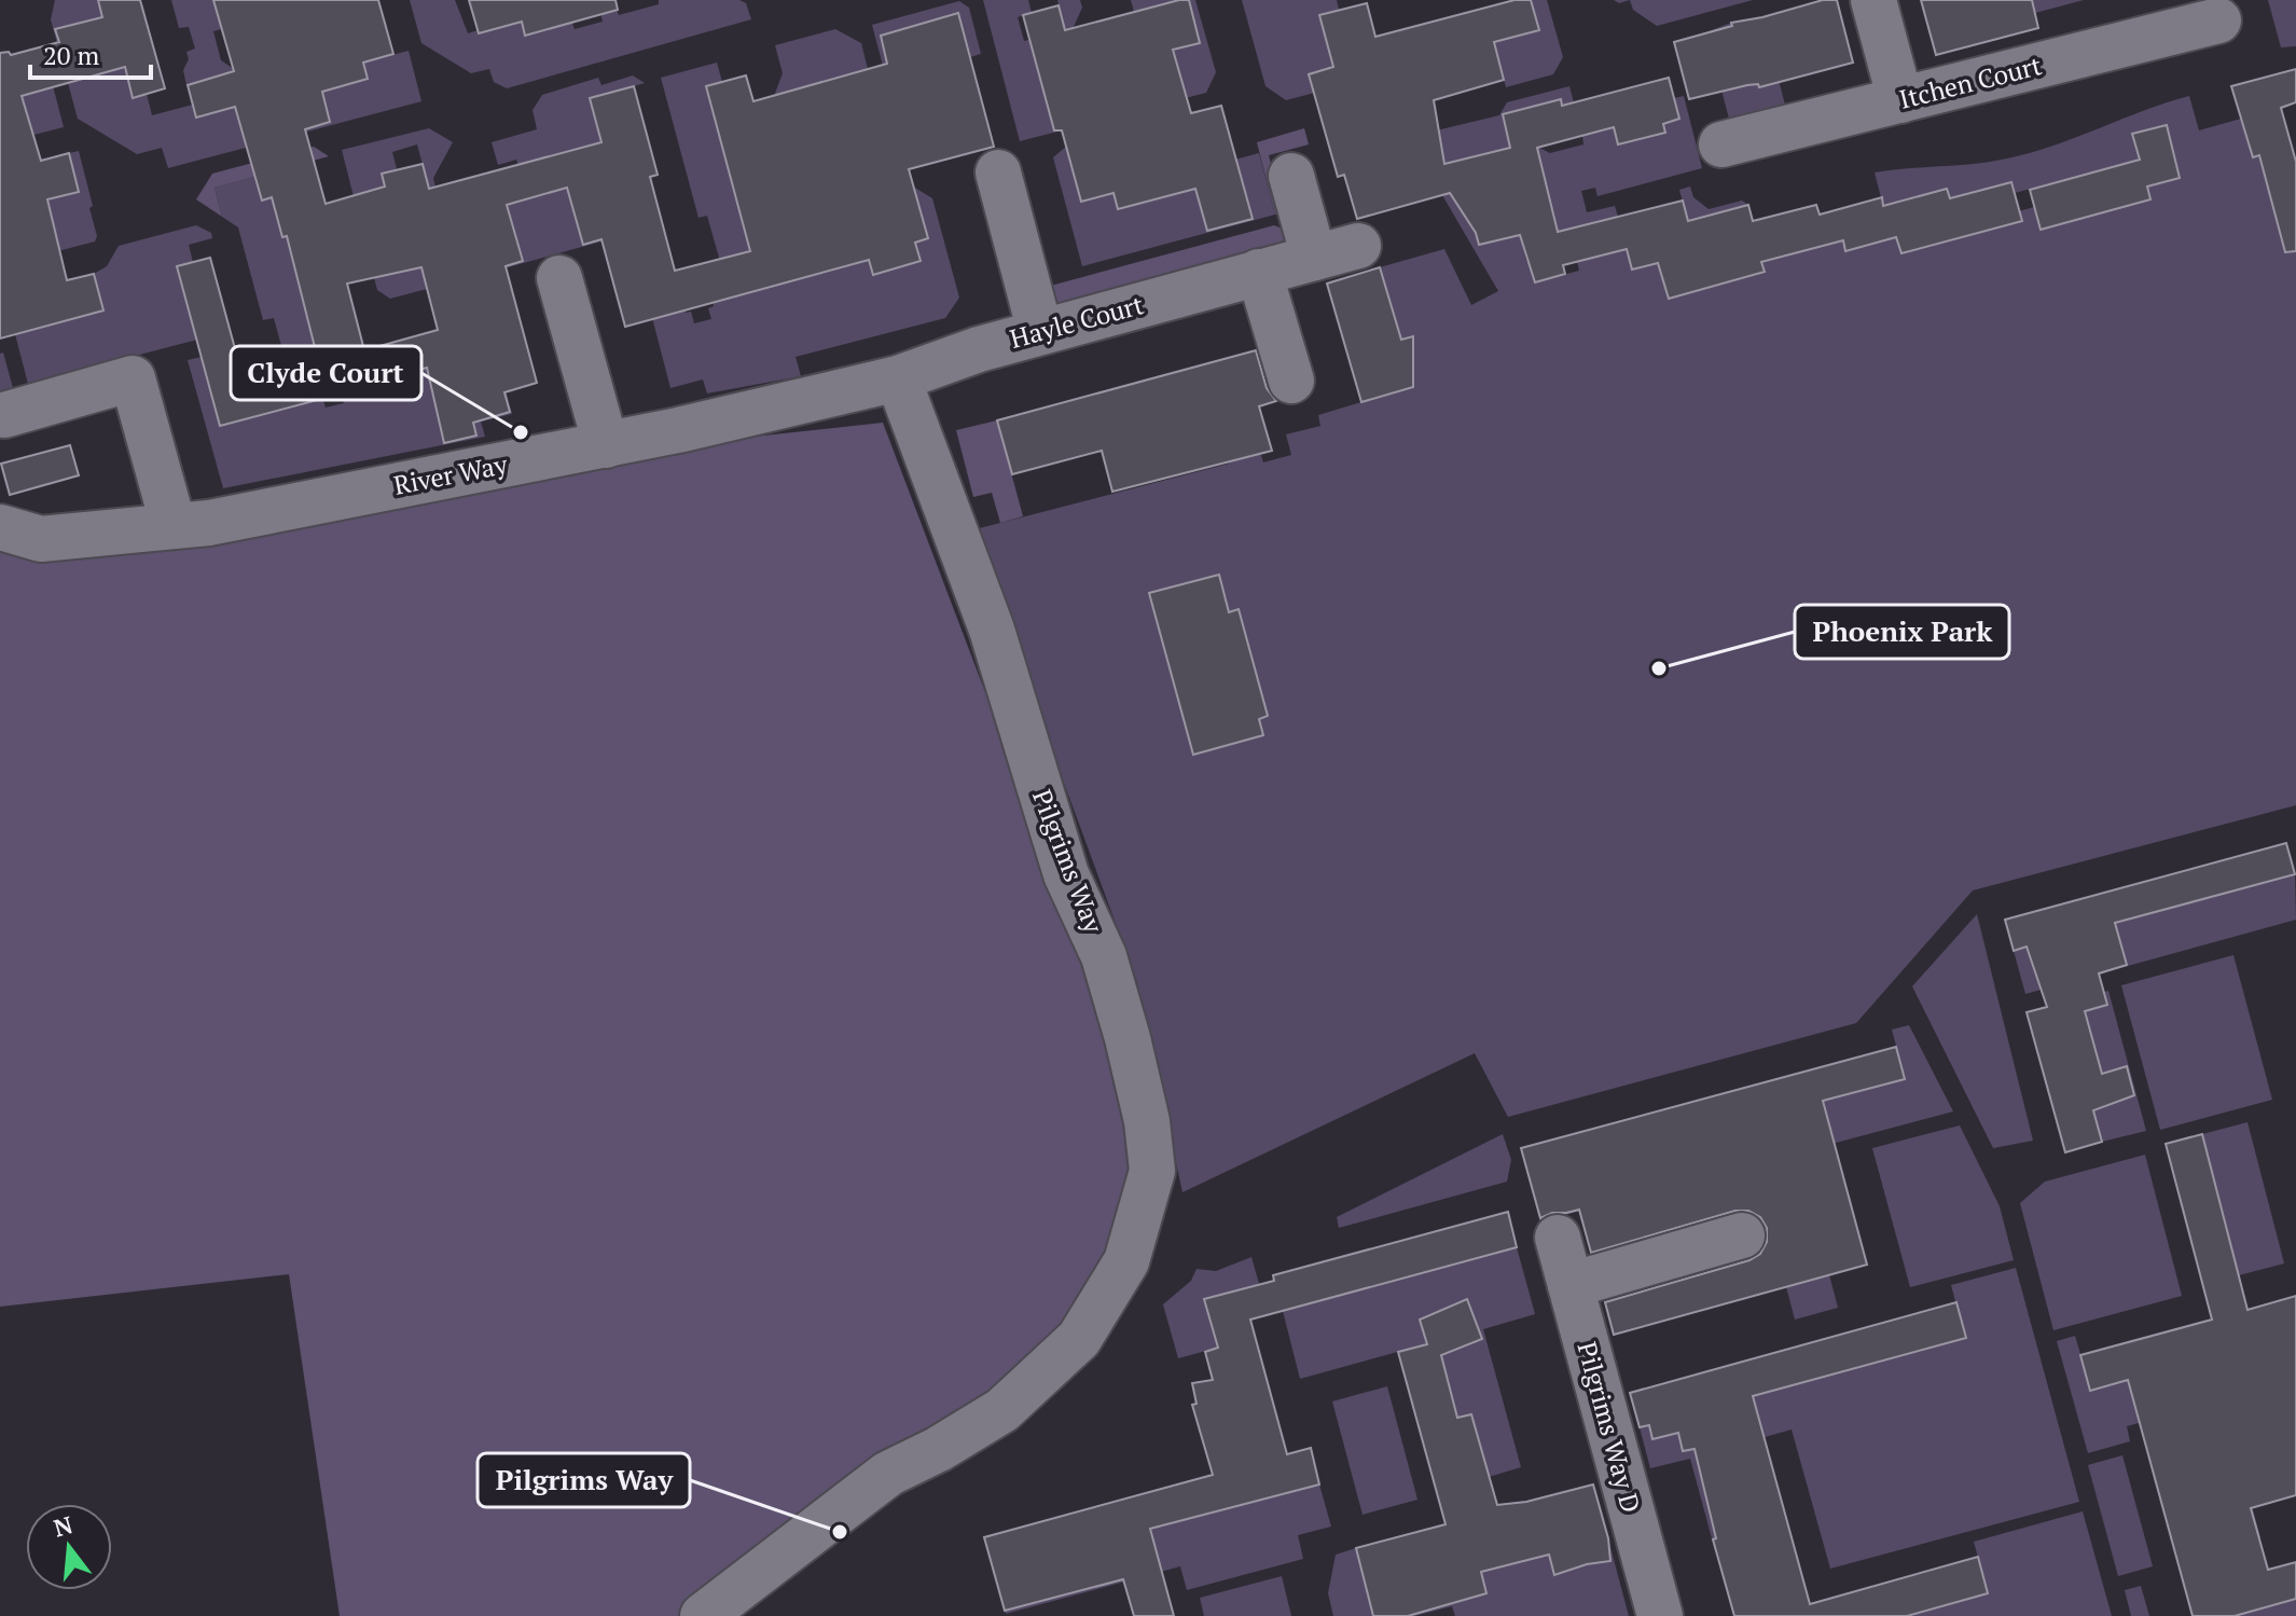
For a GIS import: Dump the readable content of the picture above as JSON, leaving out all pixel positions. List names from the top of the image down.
{
  "streets": {
    "street": [
      "Itchen Court",
      "Hayle Court",
      "River Way",
      "Pilgrims Way",
      "Pilgrims Way D"
    ]
  },
  "crossings": [
    ["Hayle Court", "River Way"],
    ["Hayle Court", "Pilgrims Way"],
    ["River Way", "Pilgrims Way"]
  ],
  "places": ["Clyde Court", "Phoenix Park", "Pilgrims Way"],
  "scale_bar": "20 m",
  "north": "top"
}
